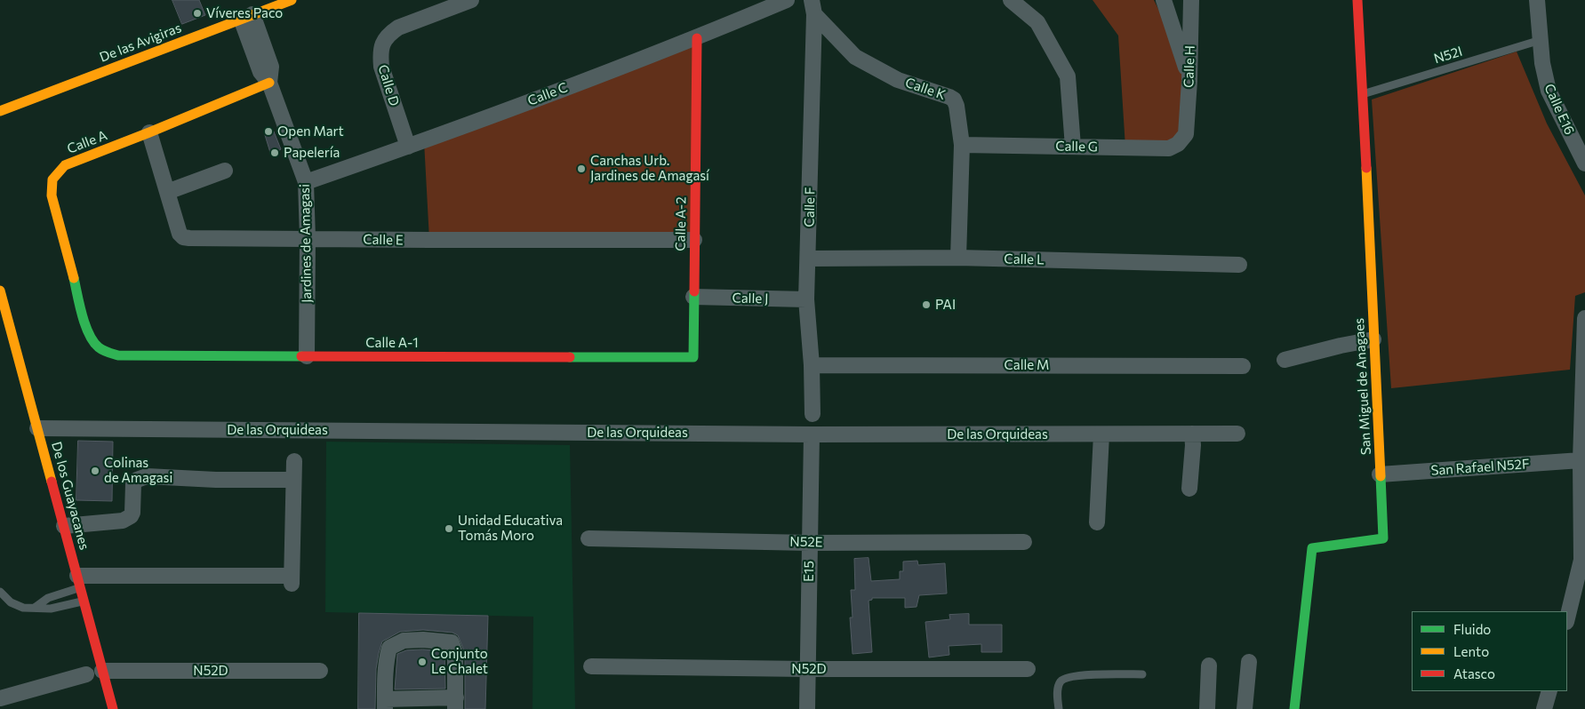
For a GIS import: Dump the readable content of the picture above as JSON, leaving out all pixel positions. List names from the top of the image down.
{
  "streets": {
    "street": [
      "De las Avigiras",
      "Calle H",
      "Calle D",
      "Calle K",
      "Calle C",
      "Calle E16",
      "Calle A",
      "Calle G",
      "Calle F",
      "Calle A-2",
      "Calle E",
      "Jardines de Amagasi",
      "Calle L",
      "Calle J",
      "Calle A-1",
      "Calle M",
      "San Miguel de Anagaes",
      "De las Orquideas",
      "San Rafael N52F",
      "De los Guayacanes",
      "N52E",
      "E15",
      "N52D"
    ],
    "lane": ["N52I"]
  },
  "crossings": [
    ["De las Avigiras", "Jardines de Amagasi"],
    ["N52I", "Calle E16"],
    ["N52I", "San Miguel de Anagaes"],
    ["Calle H", "Calle G"],
    ["Calle D", "Calle C"],
    ["Calle K", "Calle G"],
    ["Calle K", "Calle F"],
    ["Calle K", "Calle L"],
    ["Calle C", "Calle A-2"],
    ["Calle C", "Jardines de Amagasi"],
    ["Calle A", "Calle E"],
    ["Calle A", "Jardines de Amagasi"],
    ["Calle A", "Calle A-1"],
    ["Calle F", "Calle L"],
    ["Calle F", "Calle J"],
    ["Calle F", "Calle M"],
    ["Calle A-2", "Calle E"],
    ["Calle A-2", "Calle J"],
    ["Calle A-2", "Calle A-1"],
    ["Calle E", "Jardines de Amagasi"],
    ["Jardines de Amagasi", "Calle A-1"],
    ["San Miguel de Anagaes", "San Rafael N52F"],
    ["De las Orquideas", "De los Guayacanes"],
    ["De las Orquideas", "E15"],
    ["De los Guayacanes", "N52D"],
    ["N52E", "E15"],
    ["E15", "N52D"]
  ],
  "places": [
    "Víveres Paco",
    "Open Mart",
    "Papelería",
    "Canchas Urb. Jardines de Amagasí",
    "PAI",
    "Colinas de Amagasi",
    "Unidad Educativa Tomás Moro",
    "Conjunto Le Chalet"
  ],
  "legend": ["Fluido", "Lento", "Atasco"]
}
